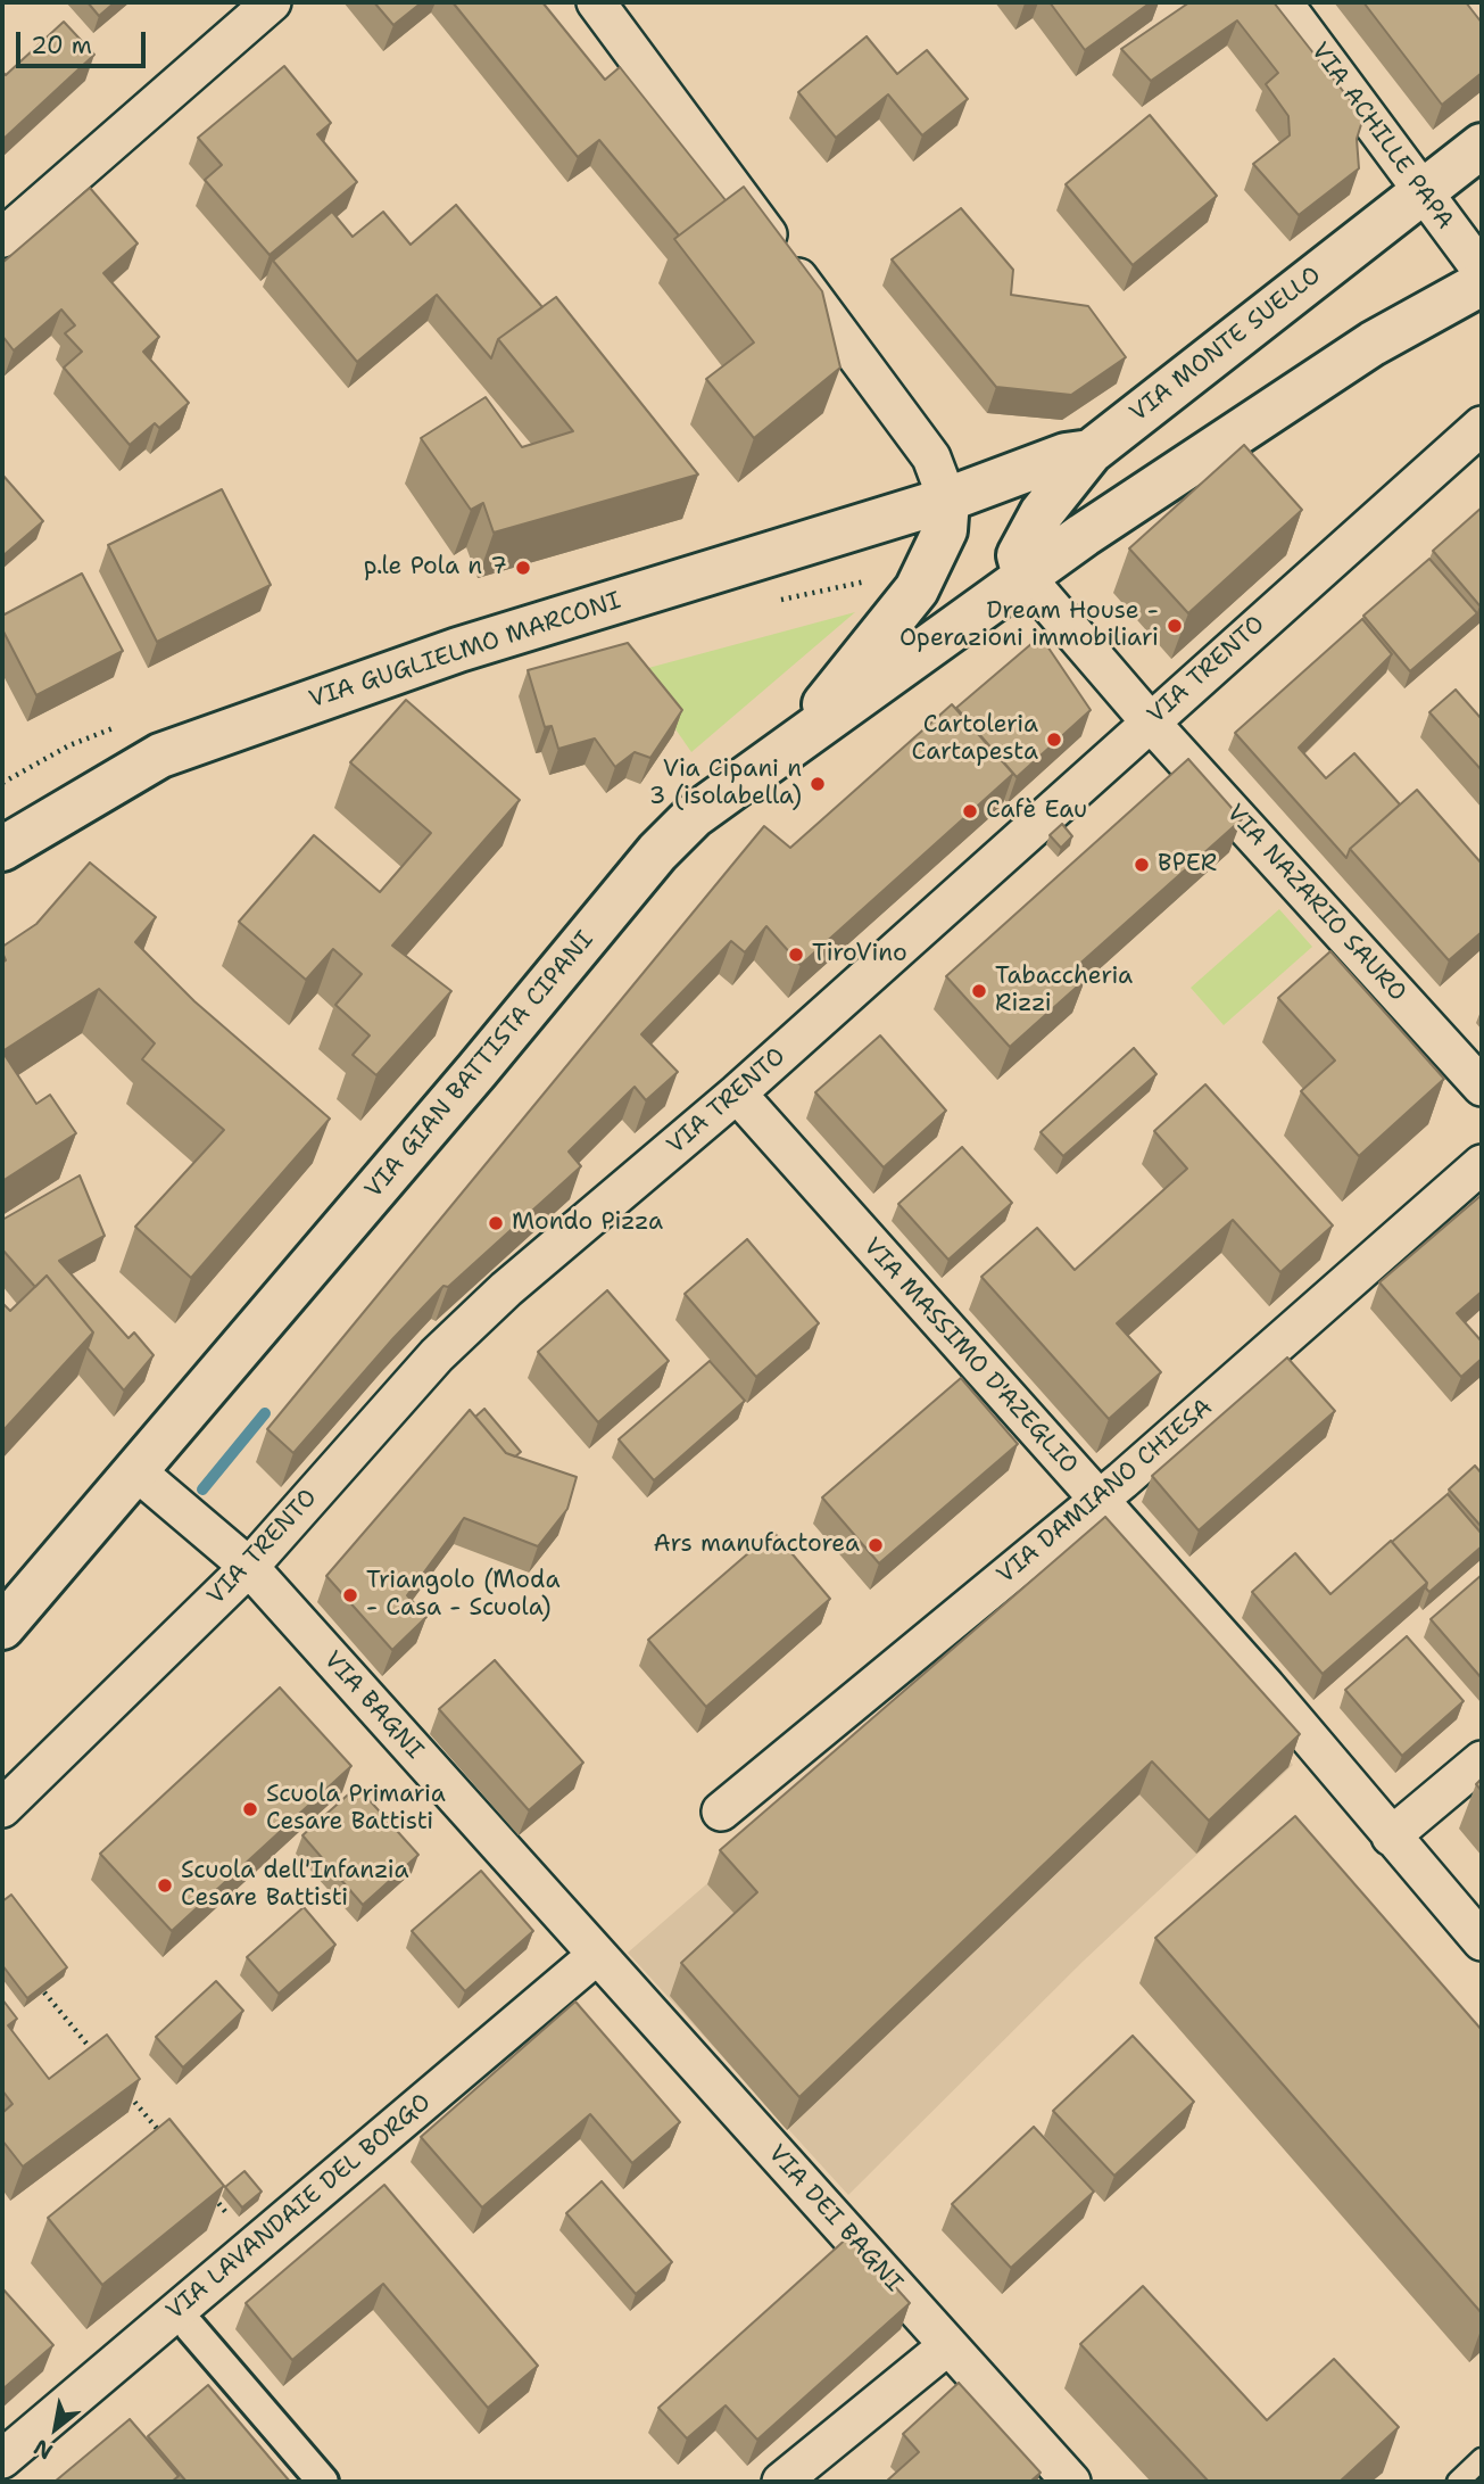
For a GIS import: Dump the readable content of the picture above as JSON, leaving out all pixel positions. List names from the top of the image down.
{
  "streets": {
    "main road": ["VIA MONTE SUELLO", "VIA GUGLIELMO MARCONI", "VIA GIAN BATTISTA CIPANI"],
    "street": [
      "VIA ACHILLE PAPA",
      "VIA TRENTO",
      "VIA NAZARIO SAURO",
      "VIA MASSIMO D'AZEGLIO",
      "VIA DAMIANO CHIESA",
      "VIA BAGNI",
      "VIA LAVANDAIE DEL BORGO",
      "VIA DEI BAGNI"
    ]
  },
  "crossings": [
    ["VIA ACHILLE PAPA", "VIA MONTE SUELLO"],
    ["VIA MONTE SUELLO", "VIA GUGLIELMO MARCONI"],
    ["VIA TRENTO", "VIA NAZARIO SAURO"],
    ["VIA TRENTO", "VIA MASSIMO D'AZEGLIO"],
    ["VIA TRENTO", "VIA BAGNI"],
    ["VIA NAZARIO SAURO", "VIA GIAN BATTISTA CIPANI"],
    ["VIA GIAN BATTISTA CIPANI", "VIA BAGNI"],
    ["VIA MASSIMO D'AZEGLIO", "VIA DAMIANO CHIESA"],
    ["VIA BAGNI", "VIA LAVANDAIE DEL BORGO"],
    ["VIA BAGNI", "VIA DEI BAGNI"],
    ["VIA LAVANDAIE DEL BORGO", "VIA DEI BAGNI"]
  ],
  "places": [
    "p.le Pola n 7",
    "Dream House - Operazioni immobiliari",
    "Cartoleria Cartapesta",
    "Via Cipani n 3 (isolabella)",
    "Cafè Eau",
    "BPER",
    "TiroVino",
    "Tabaccheria Rizzi",
    "Mondo Pizza",
    "Ars manufactorea",
    "Triangolo (Moda - Casa - Scuola)",
    "Scuola Primaria Cesare Battisti",
    "Scuola dell'Infanzia Cesare Battisti"
  ],
  "scale_bar": "20 m",
  "north": "bottom left"
}
